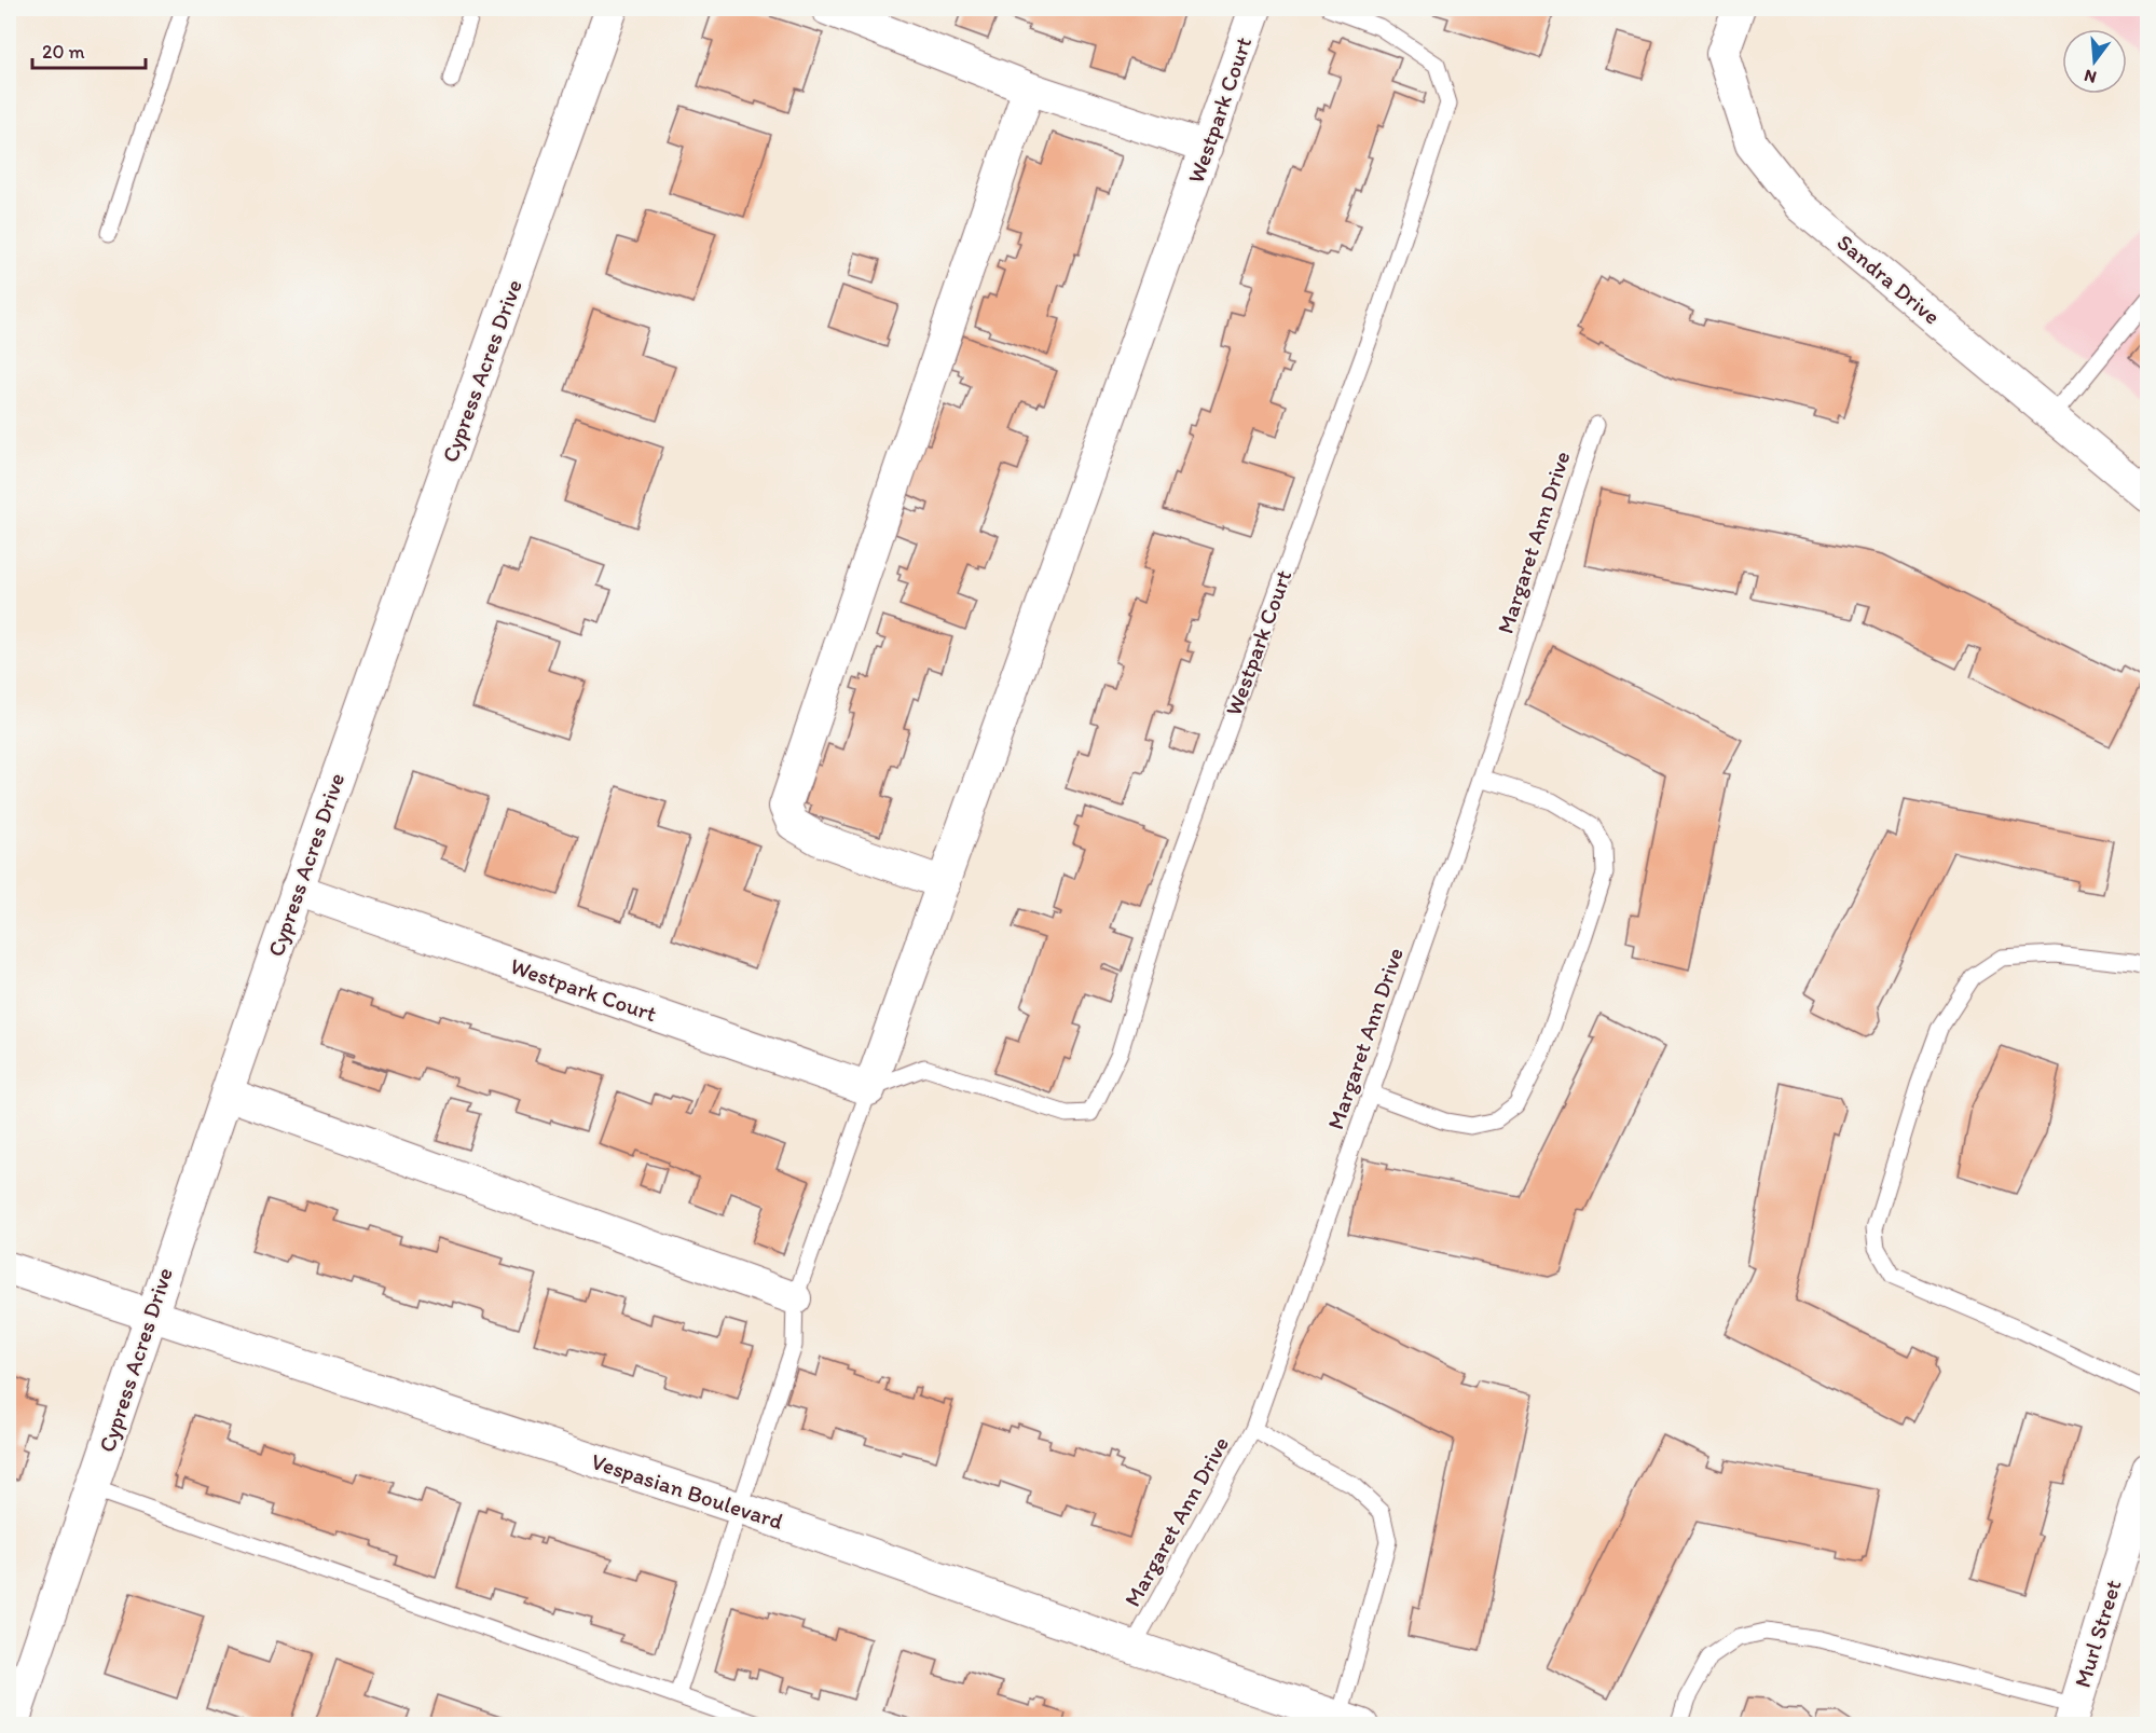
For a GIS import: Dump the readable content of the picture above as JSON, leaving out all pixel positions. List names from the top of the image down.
{
  "streets": {
    "street": [
      "Westpark Court",
      "Sandra Drive",
      "Cypress Acres Drive",
      "Vespasian Boulevard",
      "Murl Street"
    ],
    "lane": ["Margaret Ann Drive"]
  },
  "crossings": [
    ["Westpark Court", "Cypress Acres Drive"],
    ["Cypress Acres Drive", "Vespasian Boulevard"],
    ["Margaret Ann Drive", "Vespasian Boulevard"]
  ],
  "scale_bar": "20 m",
  "north": "bottom"
}
